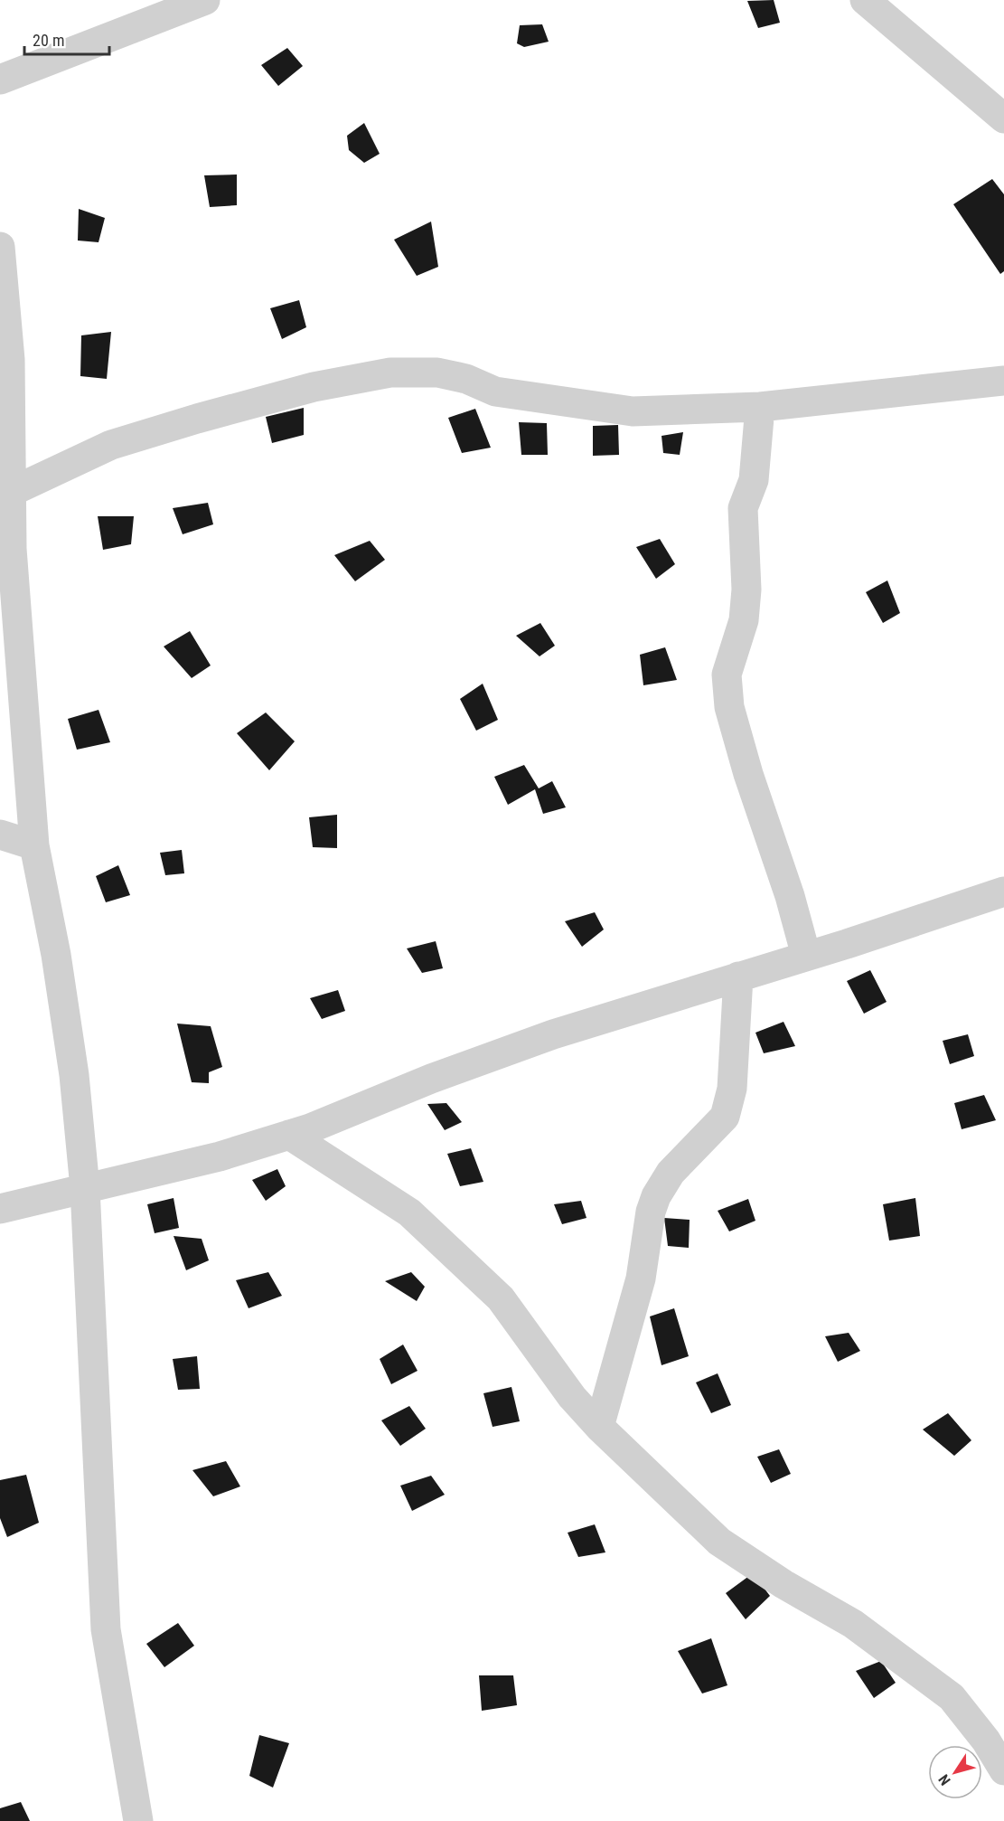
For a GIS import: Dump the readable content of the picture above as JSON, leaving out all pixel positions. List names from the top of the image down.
{
  "scale_bar": "20 m",
  "north": "bottom left"
}
